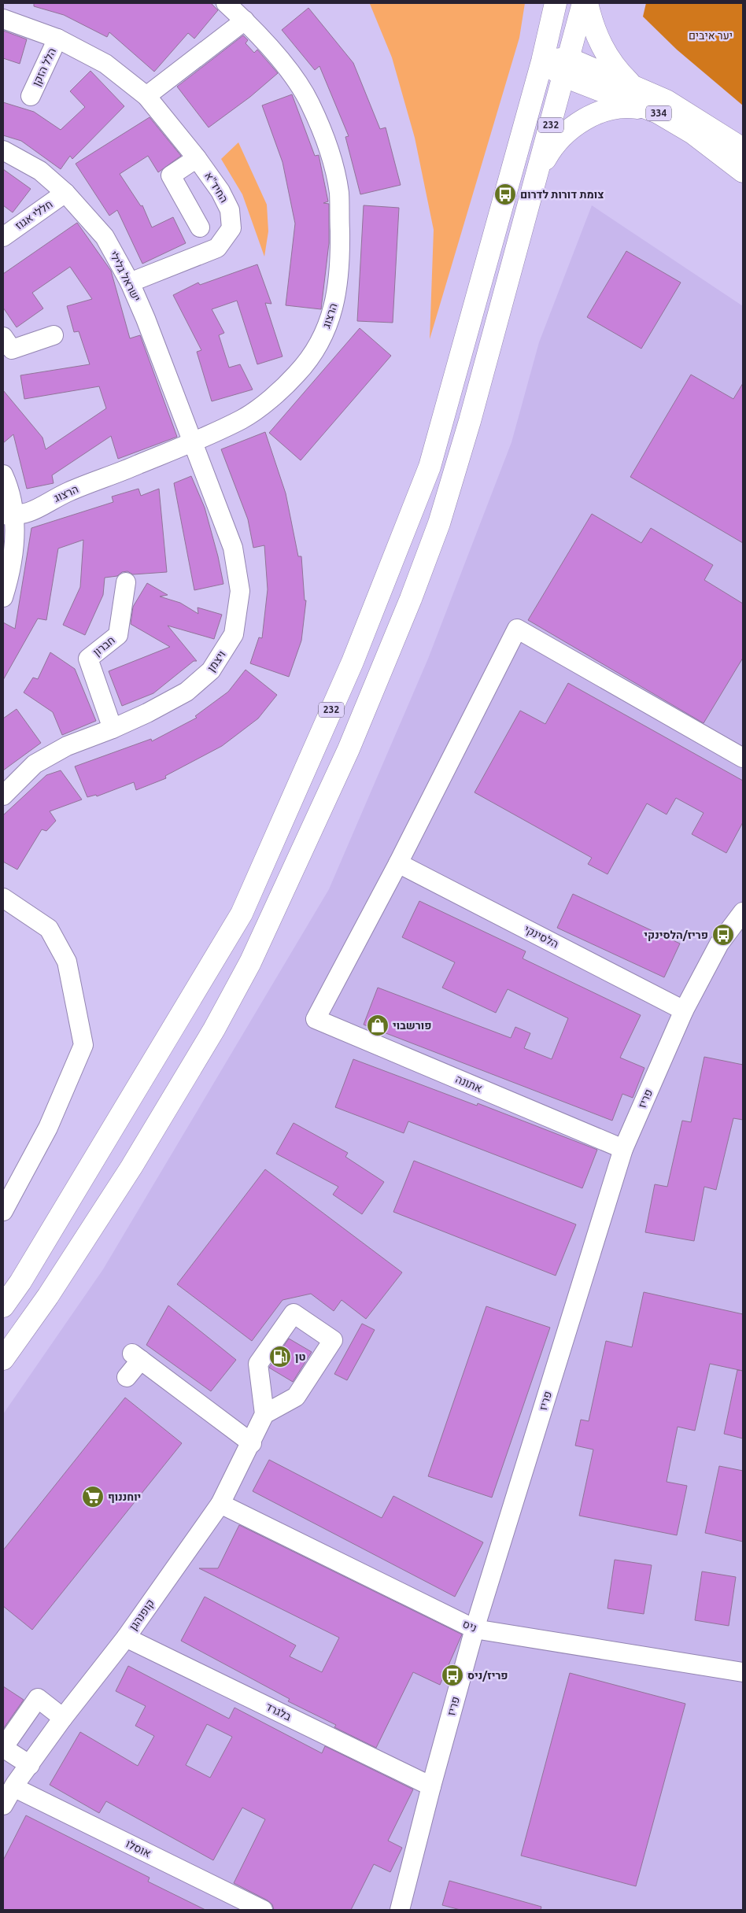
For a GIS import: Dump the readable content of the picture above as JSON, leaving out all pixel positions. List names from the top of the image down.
{
  "streets": {
    "main road": ["334", "232"],
    "street": [
      "הלל הזקן",
      "החיד\"א",
      "חללי אגוז",
      "ישראל גלילי",
      "הרצוג",
      "חברון",
      "ויצמן",
      "הלסינקי",
      "אתונה",
      "פריז",
      "קופנהגן",
      "ניס",
      "בלגרד",
      "אוסלו"
    ]
  },
  "crossings": [
    ["הלל הזקן", "החיד\"א"],
    ["334", "232"],
    ["החיד\"א", "ישראל גלילי"],
    ["חללי אגוז", "ישראל גלילי"],
    ["ישראל גלילי", "הרצוג"],
    ["ישראל גלילי", "ויצמן"],
    ["הרצוג", "ויצמן"],
    ["חברון", "ויצמן"],
    ["הלסינקי", "אתונה"],
    ["הלסינקי", "פריז"],
    ["אתונה", "פריז"],
    ["פריז", "ניס"],
    ["פריז", "בלגרד"],
    ["קופנהגן", "ניס"],
    ["קופנהגן", "בלגרד"],
    ["קופנהגן", "אוסלו"]
  ],
  "parks": ["יער איבים"],
  "places": {
    "bus stop": ["צומת דורות לדרום", "פריז/הלסינקי", "פריז/ניס"],
    "shop": ["פורשבוי"],
    "fuel station": ["טן"],
    "supermarket": ["יוחננוף"]
  }
}
